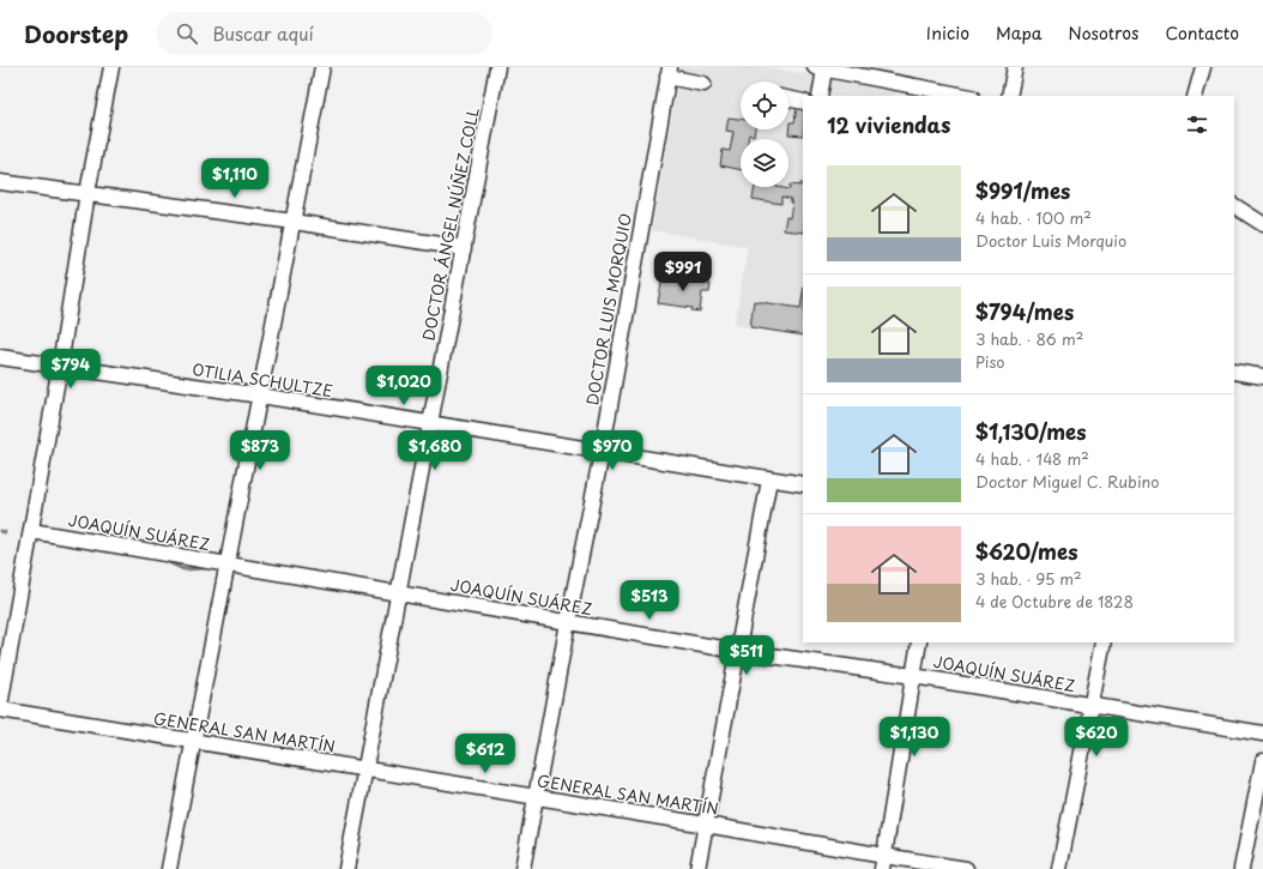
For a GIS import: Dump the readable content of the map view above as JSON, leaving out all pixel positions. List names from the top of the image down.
{
  "streets": {
    "street": [
      "DOCTOR ÁNGEL NÚÑEZ COLL",
      "DOCTOR LUIS MORQUIO",
      "OTILIA SCHULTZE",
      "JOAQUÍN SUÁREZ",
      "GENERAL SAN MARTÍN"
    ]
  },
  "crossings": [
    ["DOCTOR ÁNGEL NÚÑEZ COLL", "OTILIA SCHULTZE"],
    ["DOCTOR ÁNGEL NÚÑEZ COLL", "JOAQUÍN SUÁREZ"],
    ["DOCTOR ÁNGEL NÚÑEZ COLL", "GENERAL SAN MARTÍN"],
    ["DOCTOR LUIS MORQUIO", "OTILIA SCHULTZE"],
    ["DOCTOR LUIS MORQUIO", "JOAQUÍN SUÁREZ"],
    ["DOCTOR LUIS MORQUIO", "GENERAL SAN MARTÍN"]
  ],
  "page": {
    "header": "Doorstep",
    "search": "Buscar aquí",
    "nav": [
      "Inicio",
      "Mapa",
      "Nosotros",
      "Contacto"
    ],
    "heading": "12 viviendas",
    "list": [
      {
        "name": "$991/mes",
        "note": "4 hab. · 100 m² · Doctor Luis Morquio"
      },
      {
        "name": "$794/mes",
        "note": "3 hab. · 86 m² · Piso"
      },
      {
        "name": "$1,130/mes",
        "note": "4 hab. · 148 m² · Doctor Miguel C. Rubino"
      },
      {
        "name": "$620/mes",
        "note": "3 hab. · 95 m² · 4 de Octubre de 1828"
      }
    ],
    "price": [
      "$1,110",
      "$991",
      "$794",
      "$1,020",
      "$873",
      "$1,680",
      "$970",
      "$513",
      "$511",
      "$1,130",
      "$620",
      "$612"
    ]
  }
}
